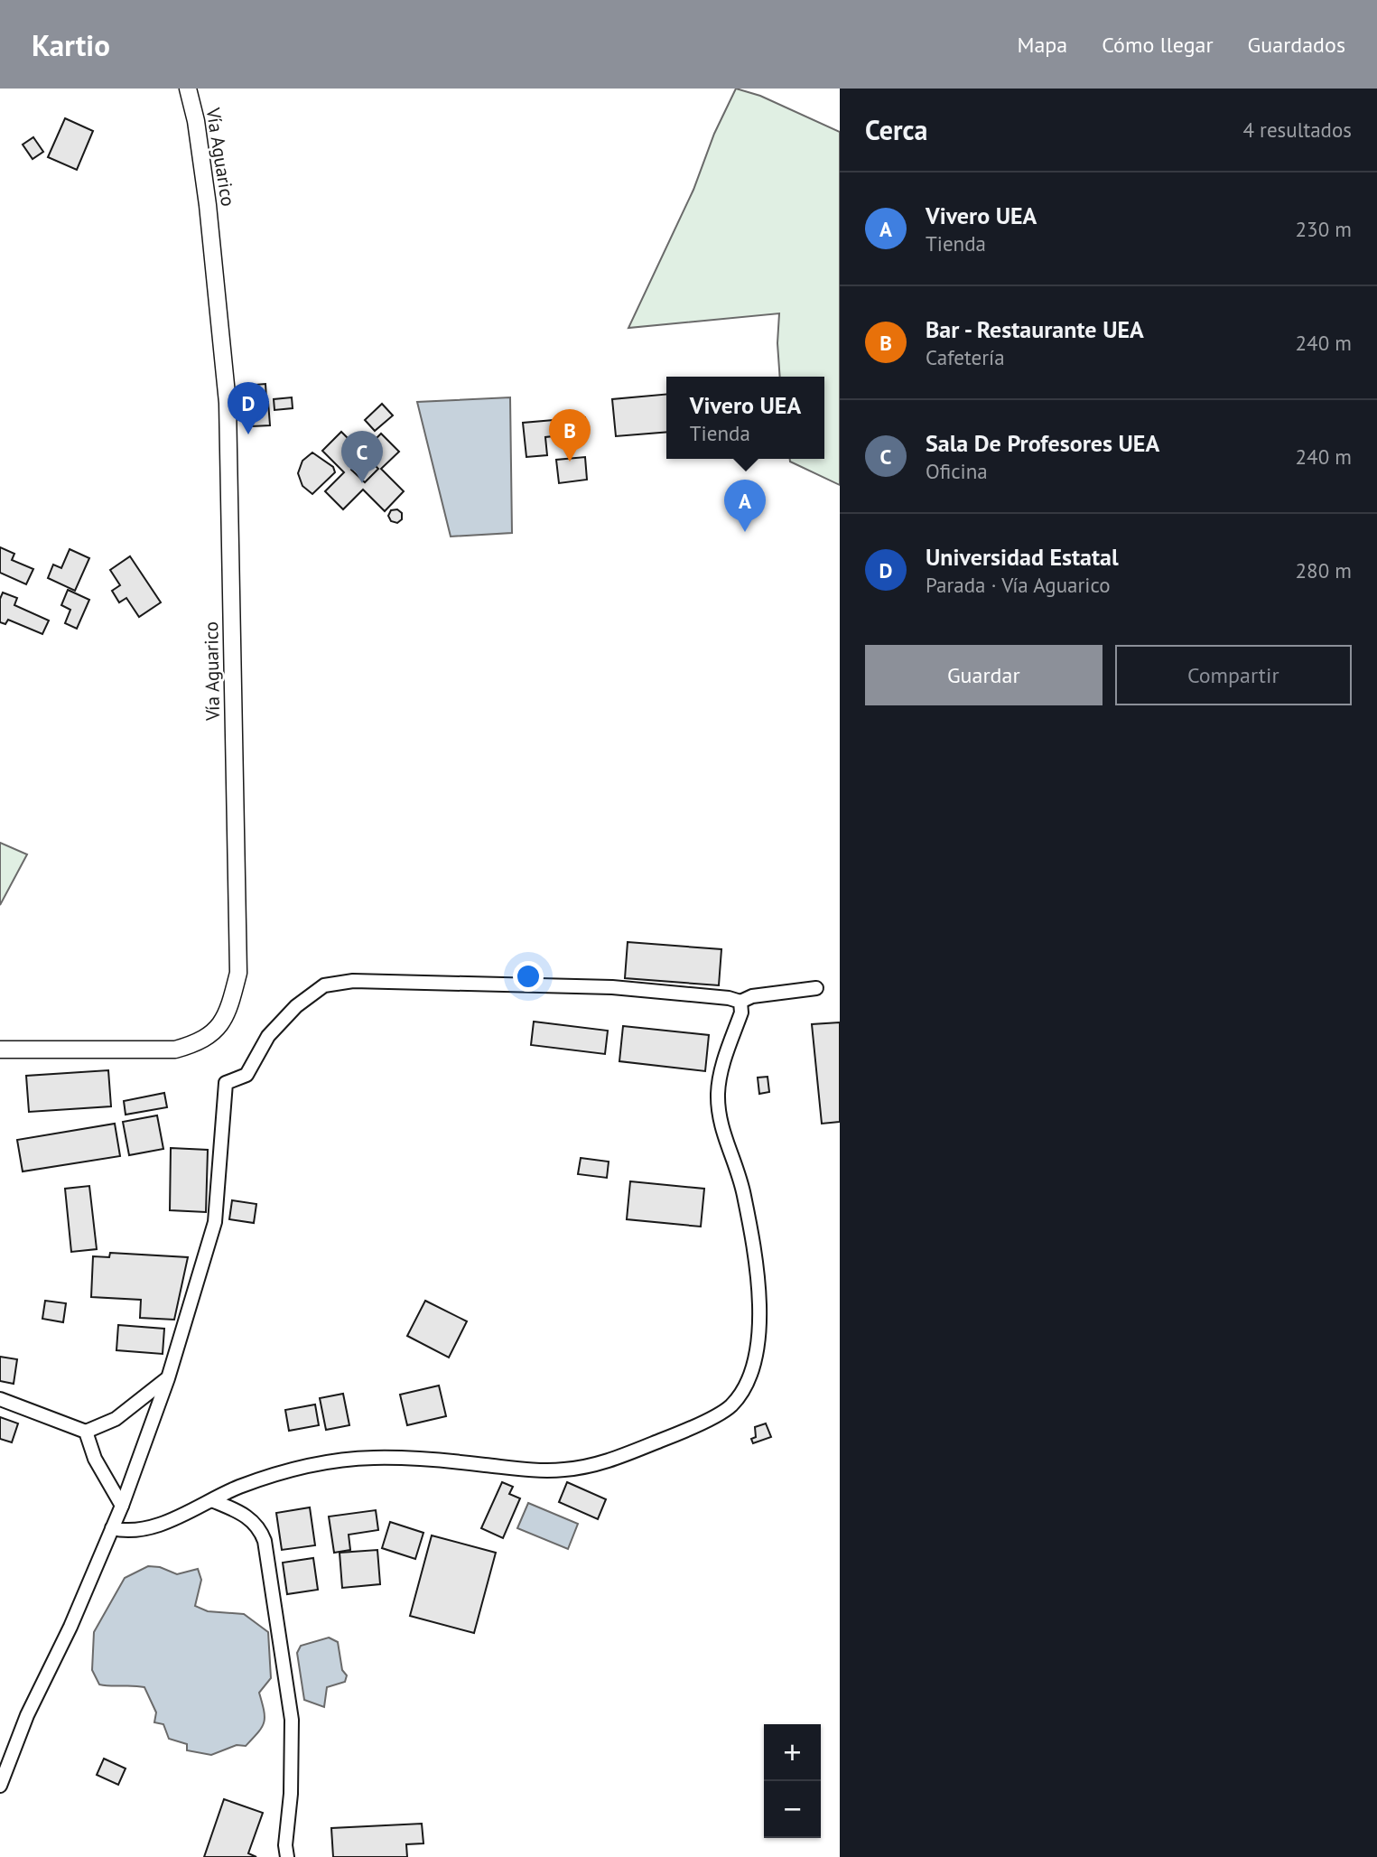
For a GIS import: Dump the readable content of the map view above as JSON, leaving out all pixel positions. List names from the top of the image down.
{
  "streets": {
    "street": ["Vía Aguarico"]
  },
  "page": {
    "header": "Kartio",
    "nav": ["Mapa", "Cómo llegar", "Guardados"],
    "heading": ["Cerca", "4 resultados"],
    "list": [
      {
        "mark": "A",
        "name": "Vivero UEA",
        "note": "Tienda",
        "value": "230 m"
      },
      {
        "mark": "B",
        "name": "Bar - Restaurante UEA",
        "note": "Cafetería",
        "value": "240 m"
      },
      {
        "mark": "C",
        "name": "Sala De Profesores UEA",
        "note": "Oficina",
        "value": "240 m"
      },
      {
        "mark": "D",
        "name": "Universidad Estatal",
        "note": "Parada · Vía Aguarico",
        "value": "280 m"
      }
    ],
    "popup": ["Vivero UEA", "Tienda"],
    "pins": [
      "D",
      "B",
      "C",
      "A"
    ],
    "buttons": ["Guardar", "Compartir"],
    "map_buttons": ["+", "−"]
  }
}
